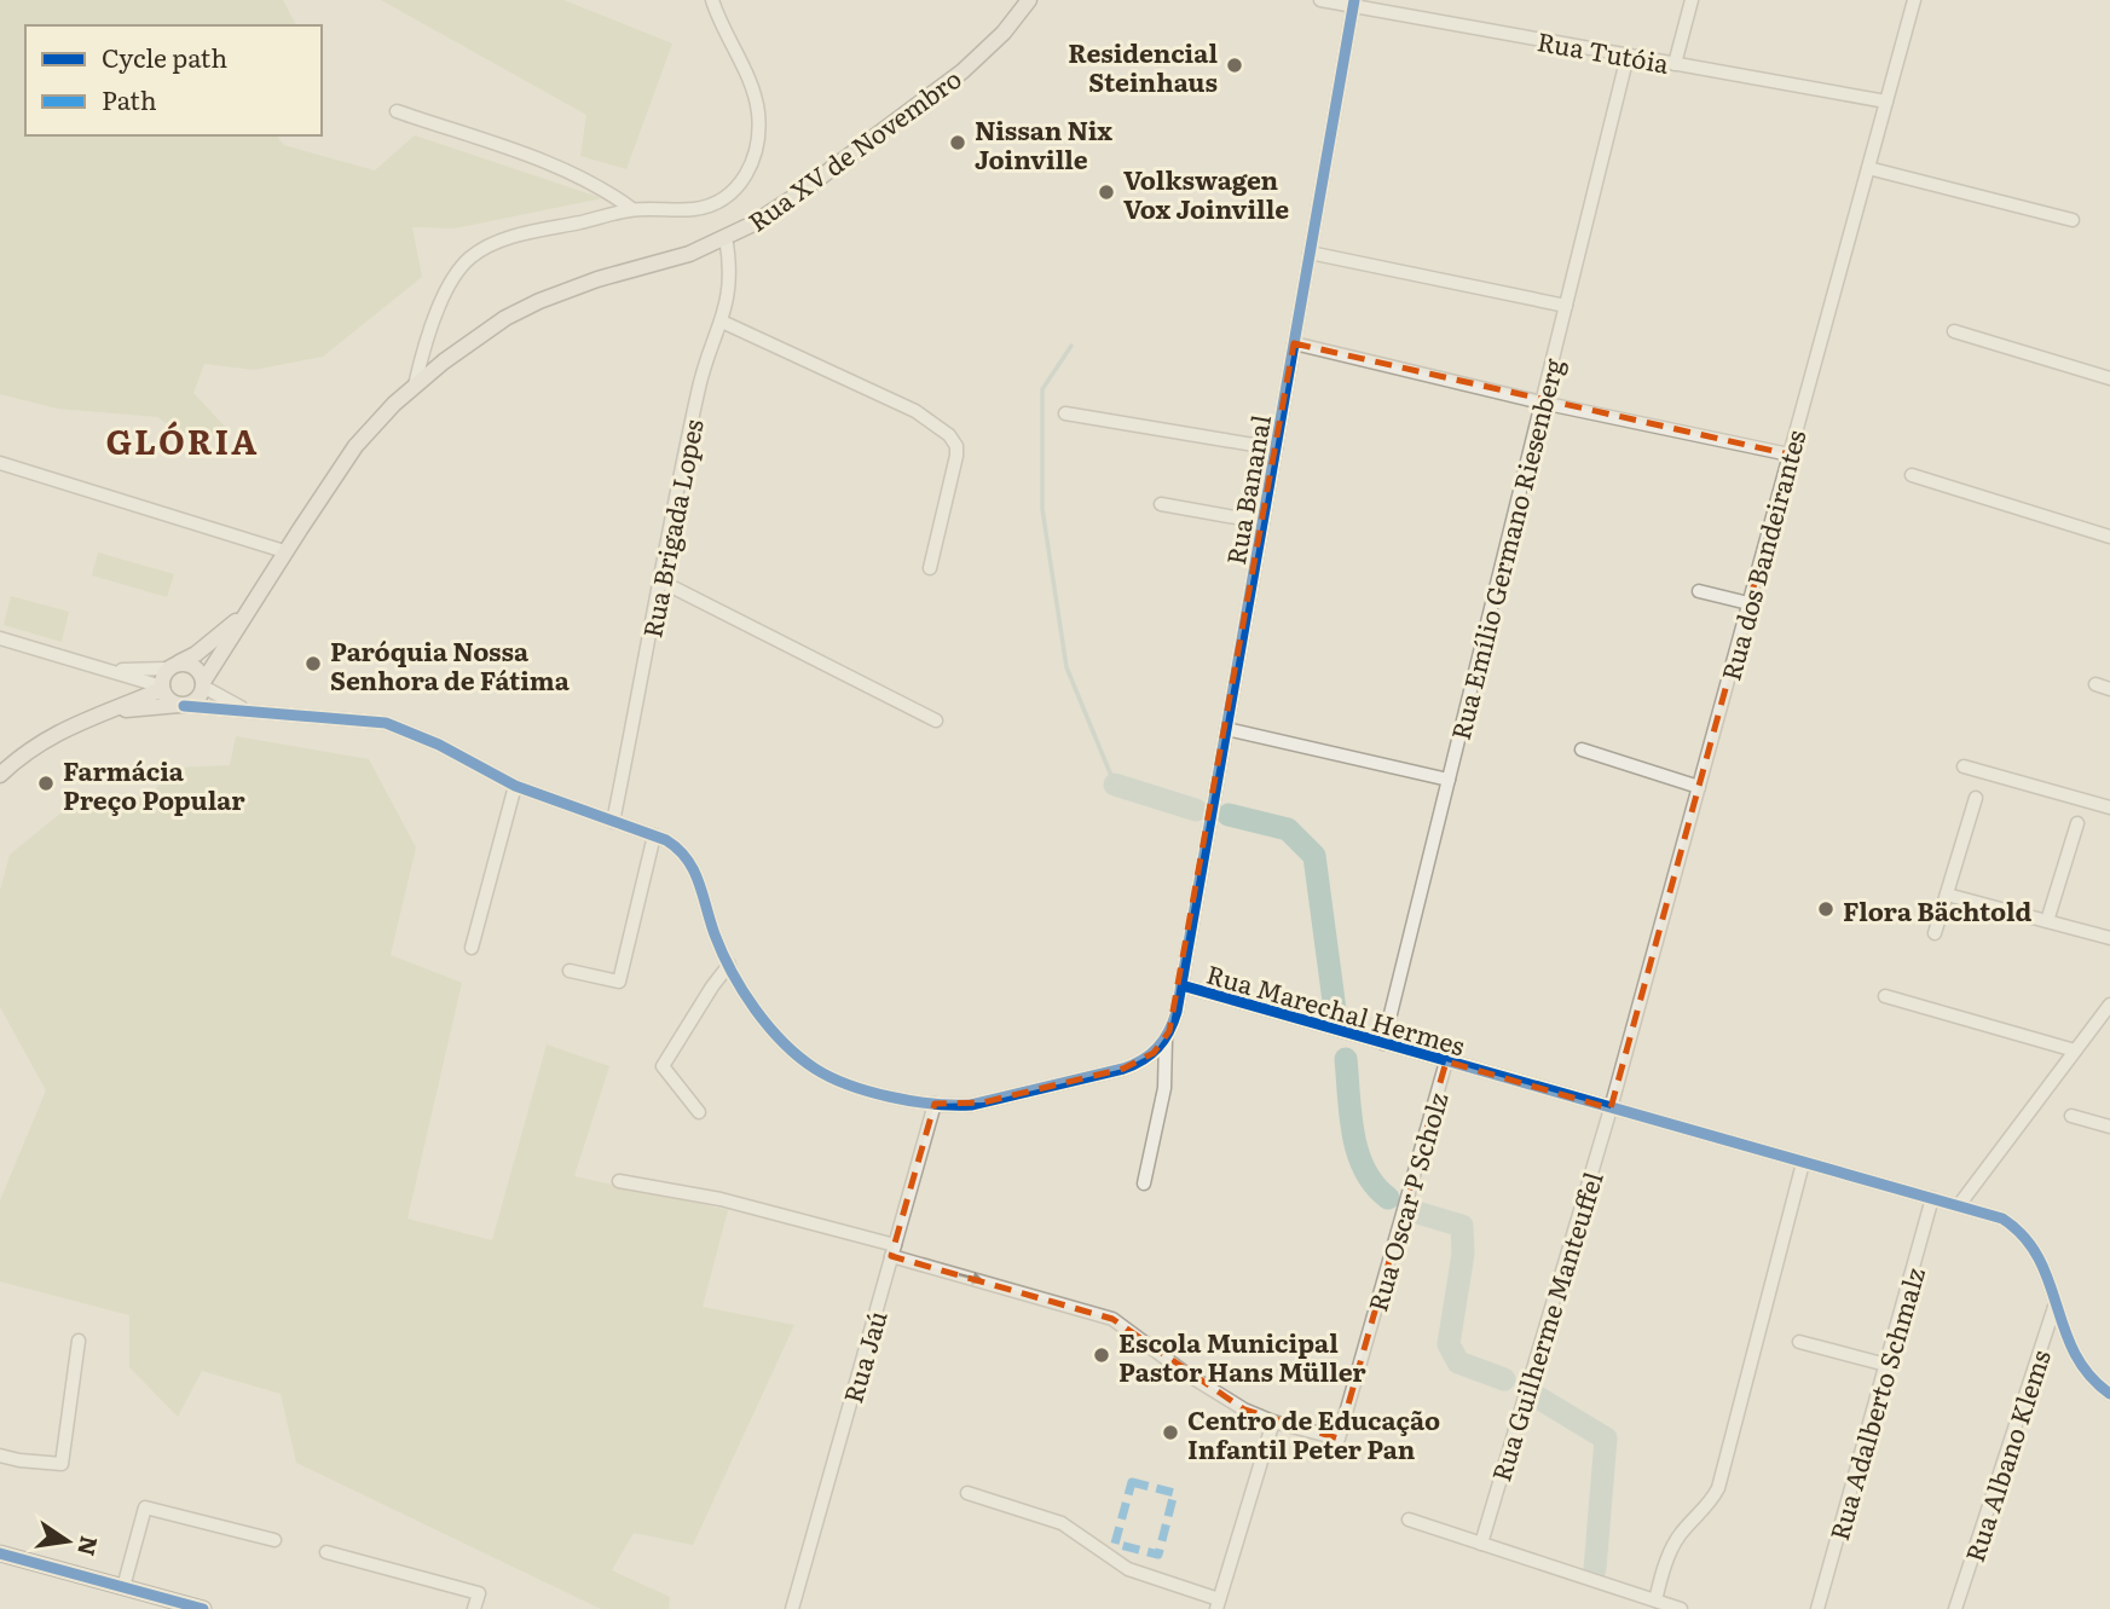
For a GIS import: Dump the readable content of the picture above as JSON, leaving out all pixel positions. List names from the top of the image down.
{
  "streets": {
    "main road": ["Rua XV de Novembro"],
    "street": [
      "Rua Tutóia",
      "Rua Bananal",
      "Rua Brigada Lopes",
      "Rua Emílio Germano Riesenberg",
      "Rua dos Bandeirantes",
      "Rua Marechal Hermes",
      "Rua Oscar P Scholz",
      "Rua Guilherme Manteuffel",
      "Rua Jaú",
      "Rua Adalberto Schmalz",
      "Rua Albano Klems"
    ]
  },
  "crossings": [
    ["Rua Tutóia", "Rua Bananal"],
    ["Rua Tutóia", "Rua Emílio Germano Riesenberg"],
    ["Rua Tutóia", "Rua dos Bandeirantes"],
    ["Rua XV de Novembro", "Rua Brigada Lopes"],
    ["Rua Bananal", "Rua Marechal Hermes"],
    ["Rua Emílio Germano Riesenberg", "Rua Marechal Hermes"],
    ["Rua dos Bandeirantes", "Rua Marechal Hermes"],
    ["Rua dos Bandeirantes", "Rua Guilherme Manteuffel"],
    ["Rua Marechal Hermes", "Rua Oscar P Scholz"],
    ["Rua Marechal Hermes", "Rua Guilherme Manteuffel"],
    ["Rua Marechal Hermes", "Rua Adalberto Schmalz"],
    ["Rua Marechal Hermes", "Rua Albano Klems"]
  ],
  "districts": ["GLÓRIA"],
  "places": [
    "Residencial Steinhaus",
    "Nissan Nix Joinville",
    "Volkswagen Vox Joinville",
    "Paróquia Nossa Senhora de Fátima",
    "Farmácia Preço Popular",
    "Flora Bächtold",
    "Escola Municipal Pastor Hans Müller",
    "Centro de Educação Infantil Peter Pan"
  ],
  "legend": ["Cycle path", "Path"],
  "north": "right"
}
